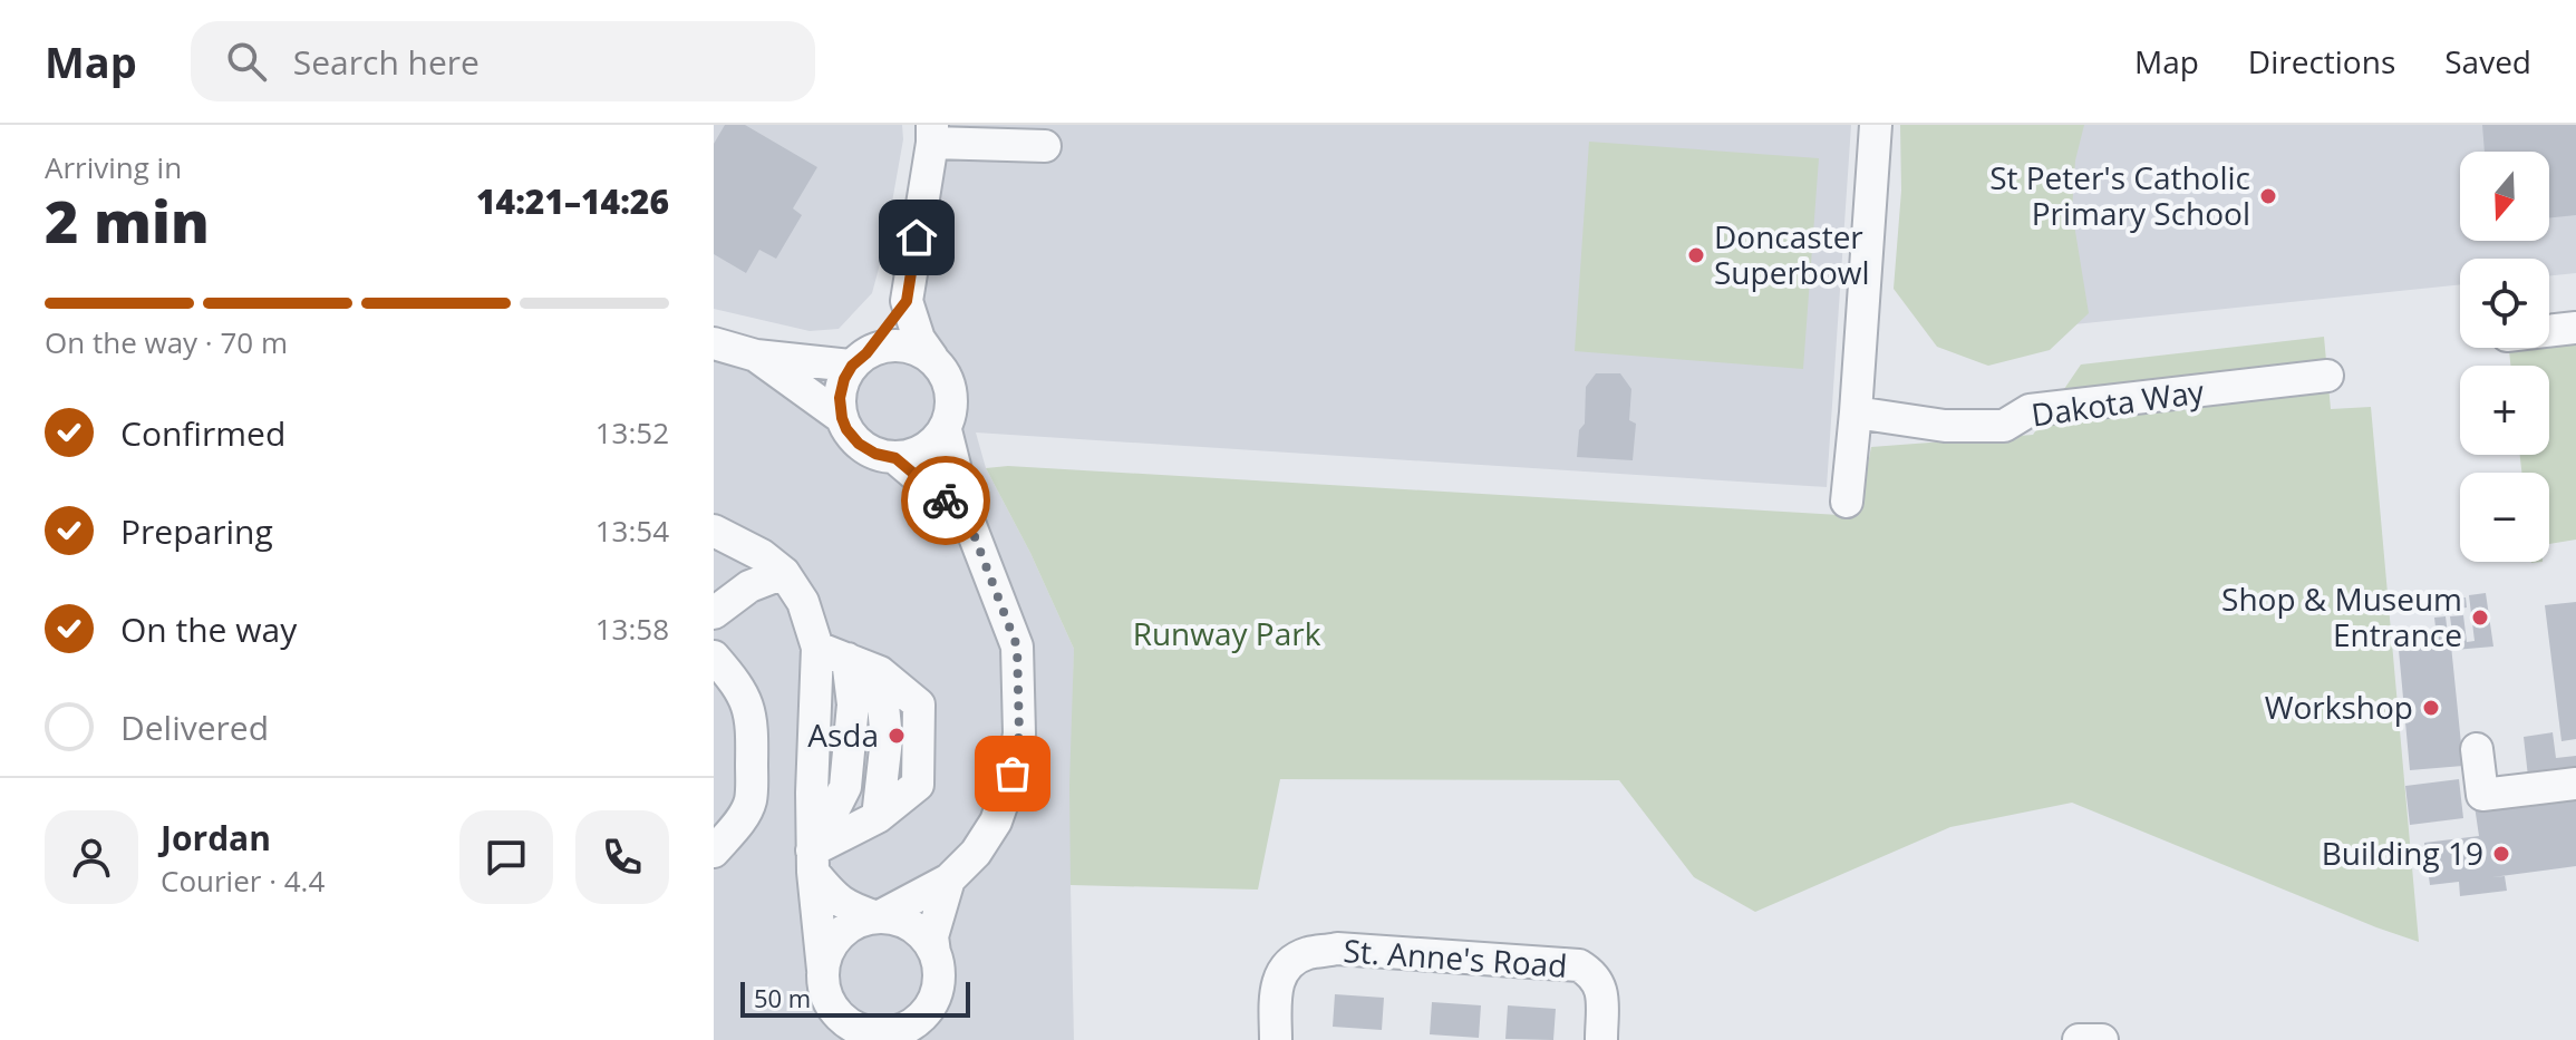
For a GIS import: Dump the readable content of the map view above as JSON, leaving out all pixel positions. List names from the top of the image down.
{
  "streets": {
    "street": ["Dakota Way", "St. Anne's Road"]
  },
  "parks": ["Runway Park"],
  "places": [
    "St Peter's Catholic Primary School",
    "Doncaster Superbowl",
    "Shop & Museum Entrance",
    "Workshop",
    "Asda",
    "Building 19"
  ],
  "scale_bar": "50 m",
  "north": "bottom",
  "page": {
    "header": "Map",
    "search": "Search here",
    "nav": ["Map", "Directions", "Saved"],
    "heading": ["2 min", "Arriving in", "14:21–14:26"],
    "panel": ["Jordan", "Courier · 4.4"],
    "map_buttons": ["+", "−"],
    "bar": "On the way · 70 m",
    "list": [
      ["Confirmed", "13:52"],
      ["Preparing", "13:54"],
      ["On the way", "13:58"],
      "Delivered"
    ],
    "scale": "50 m"
  }
}
